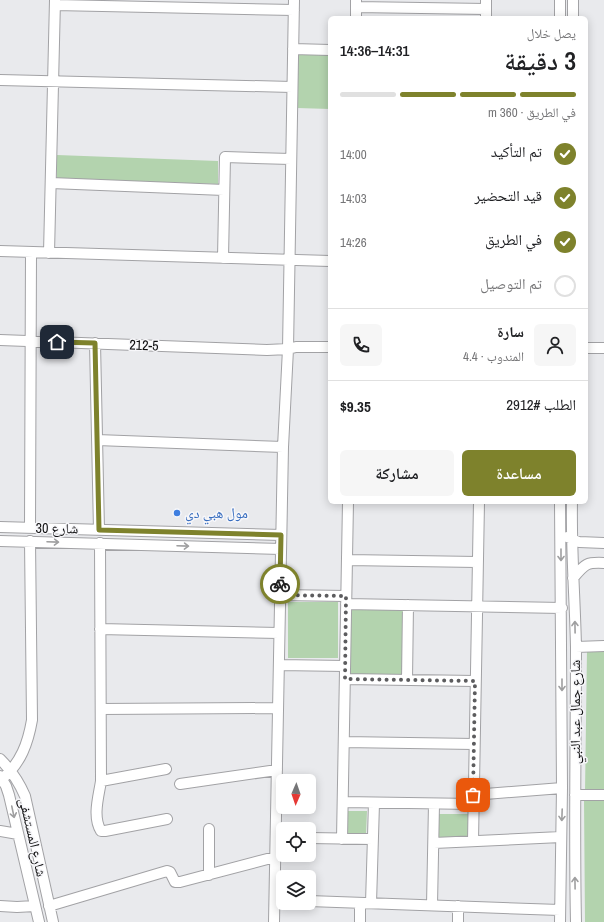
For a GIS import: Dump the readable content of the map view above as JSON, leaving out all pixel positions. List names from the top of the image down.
{
  "streets": {
    "street": [
      "212-5",
      "شارع 30",
      "شارع جمال عبد النبي",
      "شارع المستشفى"
    ]
  },
  "places": ["مول هبي دي"],
  "north": "bottom",
  "page": {
    "heading": ["3 دقيقة", "يصل خلال", "14:31–14:36"],
    "panel": [
      "سارة",
      "المندوب · 4.4",
      "الطلب #2912",
      "$9.35"
    ],
    "bar": "في الطريق · 360 m",
    "list": [
      ["تم التأكيد", "14:00"],
      ["قيد التحضير", "14:03"],
      ["في الطريق", "14:26"],
      "تم التوصيل"
    ],
    "buttons": ["مساعدة", "مشاركة"]
  }
}
